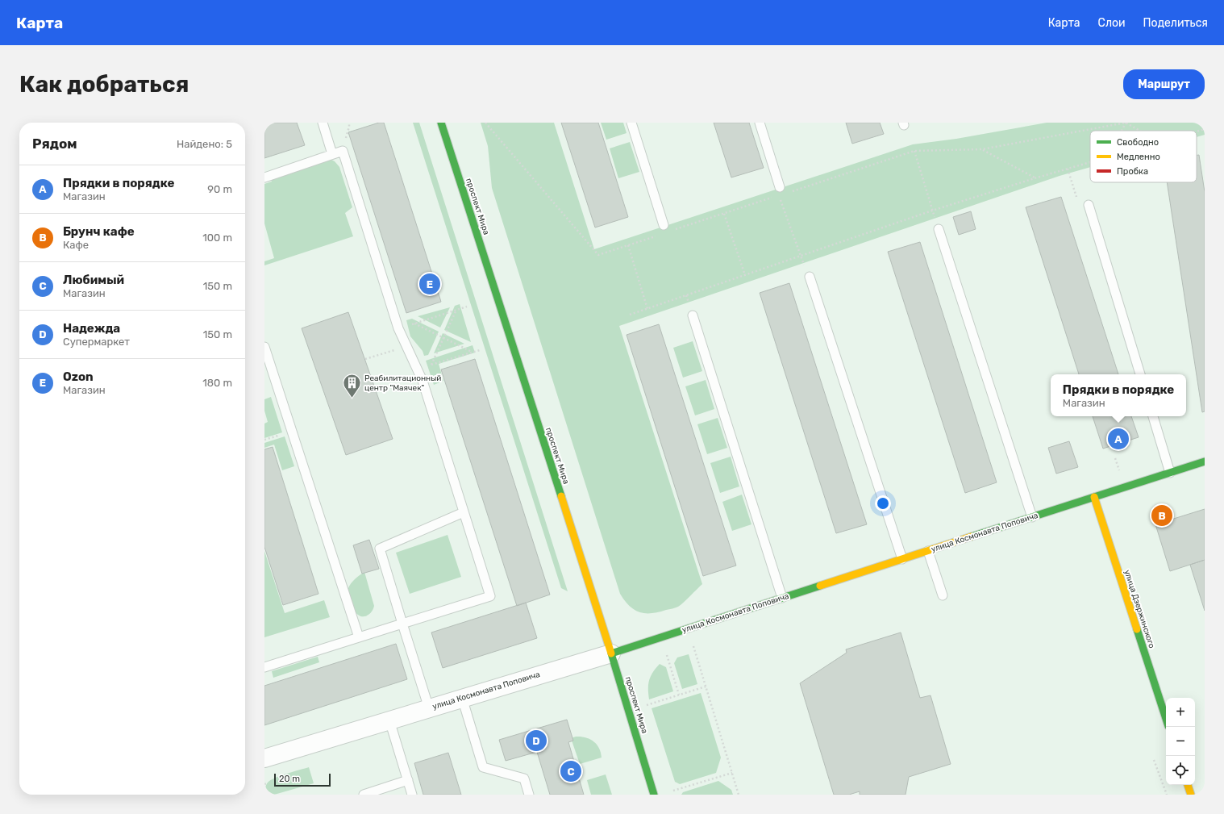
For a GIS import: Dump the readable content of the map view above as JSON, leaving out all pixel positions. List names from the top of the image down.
{
  "streets": {
    "street": ["проспект Мира", "улица Космонавта Поповича", "улица Дзержинского"]
  },
  "crossings": [
    ["проспект Мира", "улица Космонавта Поповича"],
    ["улица Космонавта Поповича", "улица Дзержинского"]
  ],
  "places": {
    "building": ["Реабилитационный центр \"Маячек\""]
  },
  "legend": ["Свободно", "Медленно", "Пробка"],
  "scale_bar": "20 m",
  "page": {
    "header": "Карта",
    "nav": ["Карта", "Слои", "Поделиться"],
    "buttons": "Маршрут",
    "title": "Как добраться",
    "heading": ["Рядом", "Найдено: 5"],
    "list": [
      {
        "mark": "A",
        "name": "Прядки в порядке",
        "note": "Магазин",
        "value": "90 m"
      },
      {
        "mark": "B",
        "name": "Брунч кафе",
        "note": "Кафе",
        "value": "100 m"
      },
      {
        "mark": "C",
        "name": "Любимый",
        "note": "Магазин",
        "value": "150 m"
      },
      {
        "mark": "D",
        "name": "Надежда",
        "note": "Супермаркет",
        "value": "150 m"
      },
      {
        "mark": "E",
        "name": "Ozon",
        "note": "Магазин",
        "value": "180 m"
      }
    ],
    "pins": [
      "E",
      "A",
      "B",
      "D",
      "C"
    ],
    "popup": ["Прядки в порядке", "Магазин"],
    "map_buttons": ["+", "−"],
    "scale": "20 m"
  }
}
